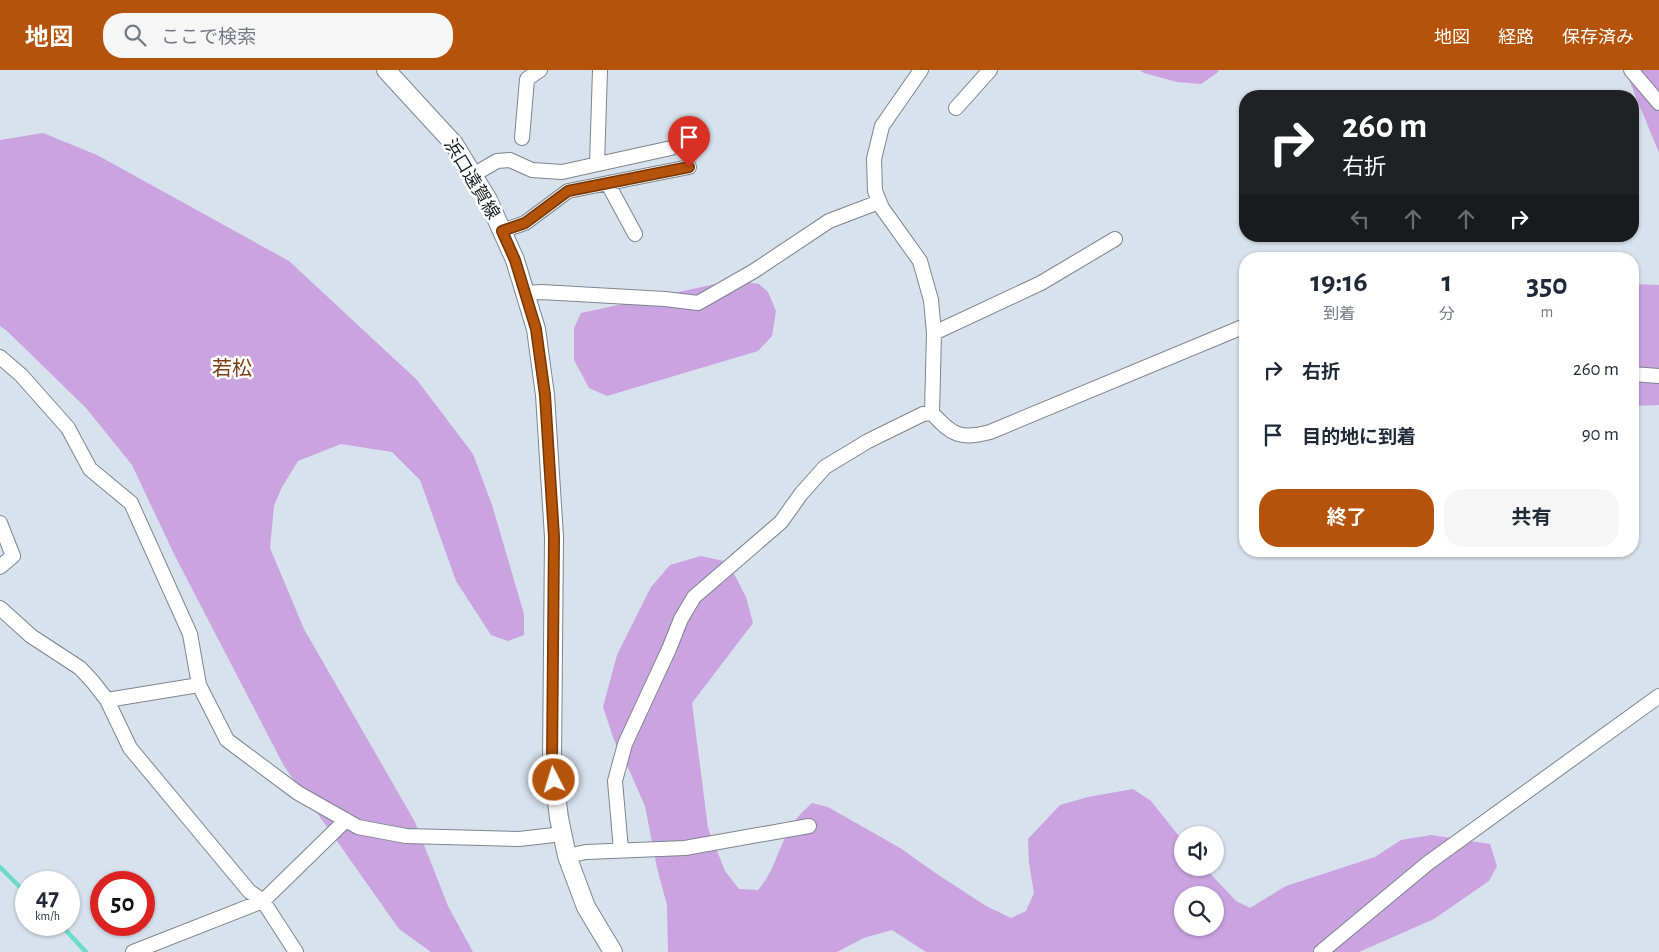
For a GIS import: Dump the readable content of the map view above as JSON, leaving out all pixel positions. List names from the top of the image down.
{
  "streets": {
    "main road": ["浜口遠賀線"]
  },
  "districts": ["若松"],
  "page": {
    "header": "地図",
    "search": "ここで検索",
    "nav": ["地図", "経路", "保存済み"],
    "turn": ["260 m", "右折"],
    "eta": [
      "19:16",
      "到着",
      "1",
      "分",
      "350",
      "m"
    ],
    "list": [
      {
        "name": "右折",
        "value": "260 m"
      },
      {
        "name": "目的地に到着",
        "value": "90 m"
      }
    ],
    "buttons": ["終了", "共有"],
    "speed": "47 km/h",
    "limit": "50"
  }
}
